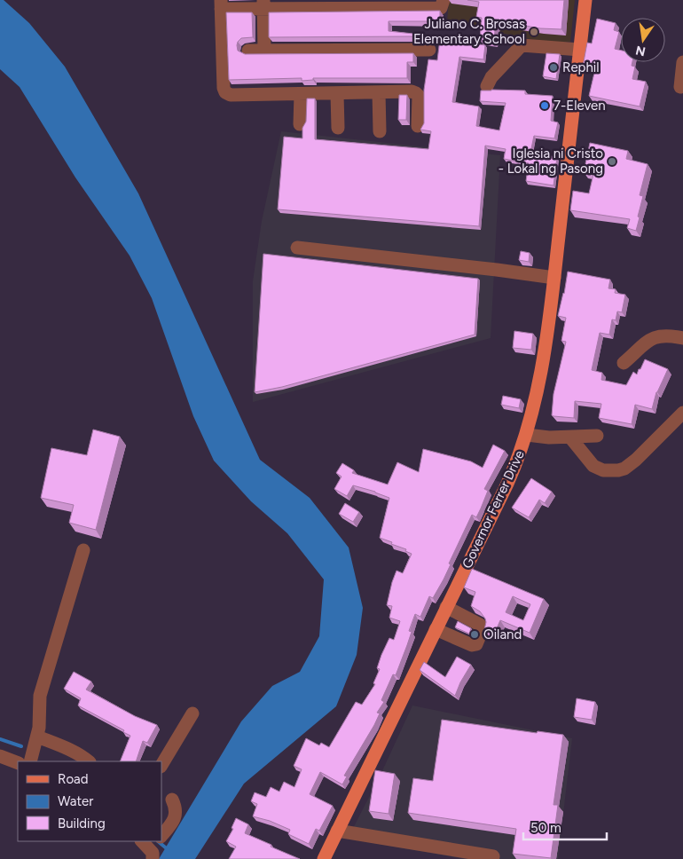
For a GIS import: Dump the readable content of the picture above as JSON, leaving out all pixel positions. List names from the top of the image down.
{
  "streets": {
    "main road": ["Governor Ferrer Drive"]
  },
  "places": [
    "Juliano C. Brosas Elementary School",
    "Rephil",
    "7-Eleven",
    "Iglesia ni Cristo - Lokal ng Pasong",
    "Oiland"
  ],
  "legend": ["Road", "Water", "Building"],
  "scale_bar": "50 m",
  "north": "bottom"
}
